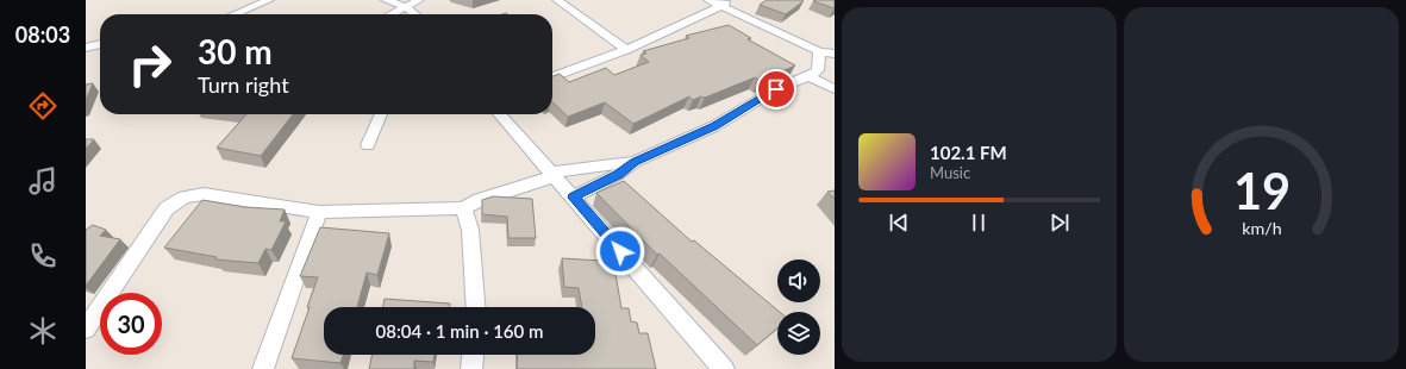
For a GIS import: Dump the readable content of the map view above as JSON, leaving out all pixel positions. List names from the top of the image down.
{
  "page": {
    "tabs": "08:03",
    "turn": ["30 m", "Turn right"],
    "song": ["102.1 FM", "Music"],
    "limit": "30",
    "trip": "08:04 · 1 min · 160 m",
    "gauge": ["19", "km/h"]
  }
}
